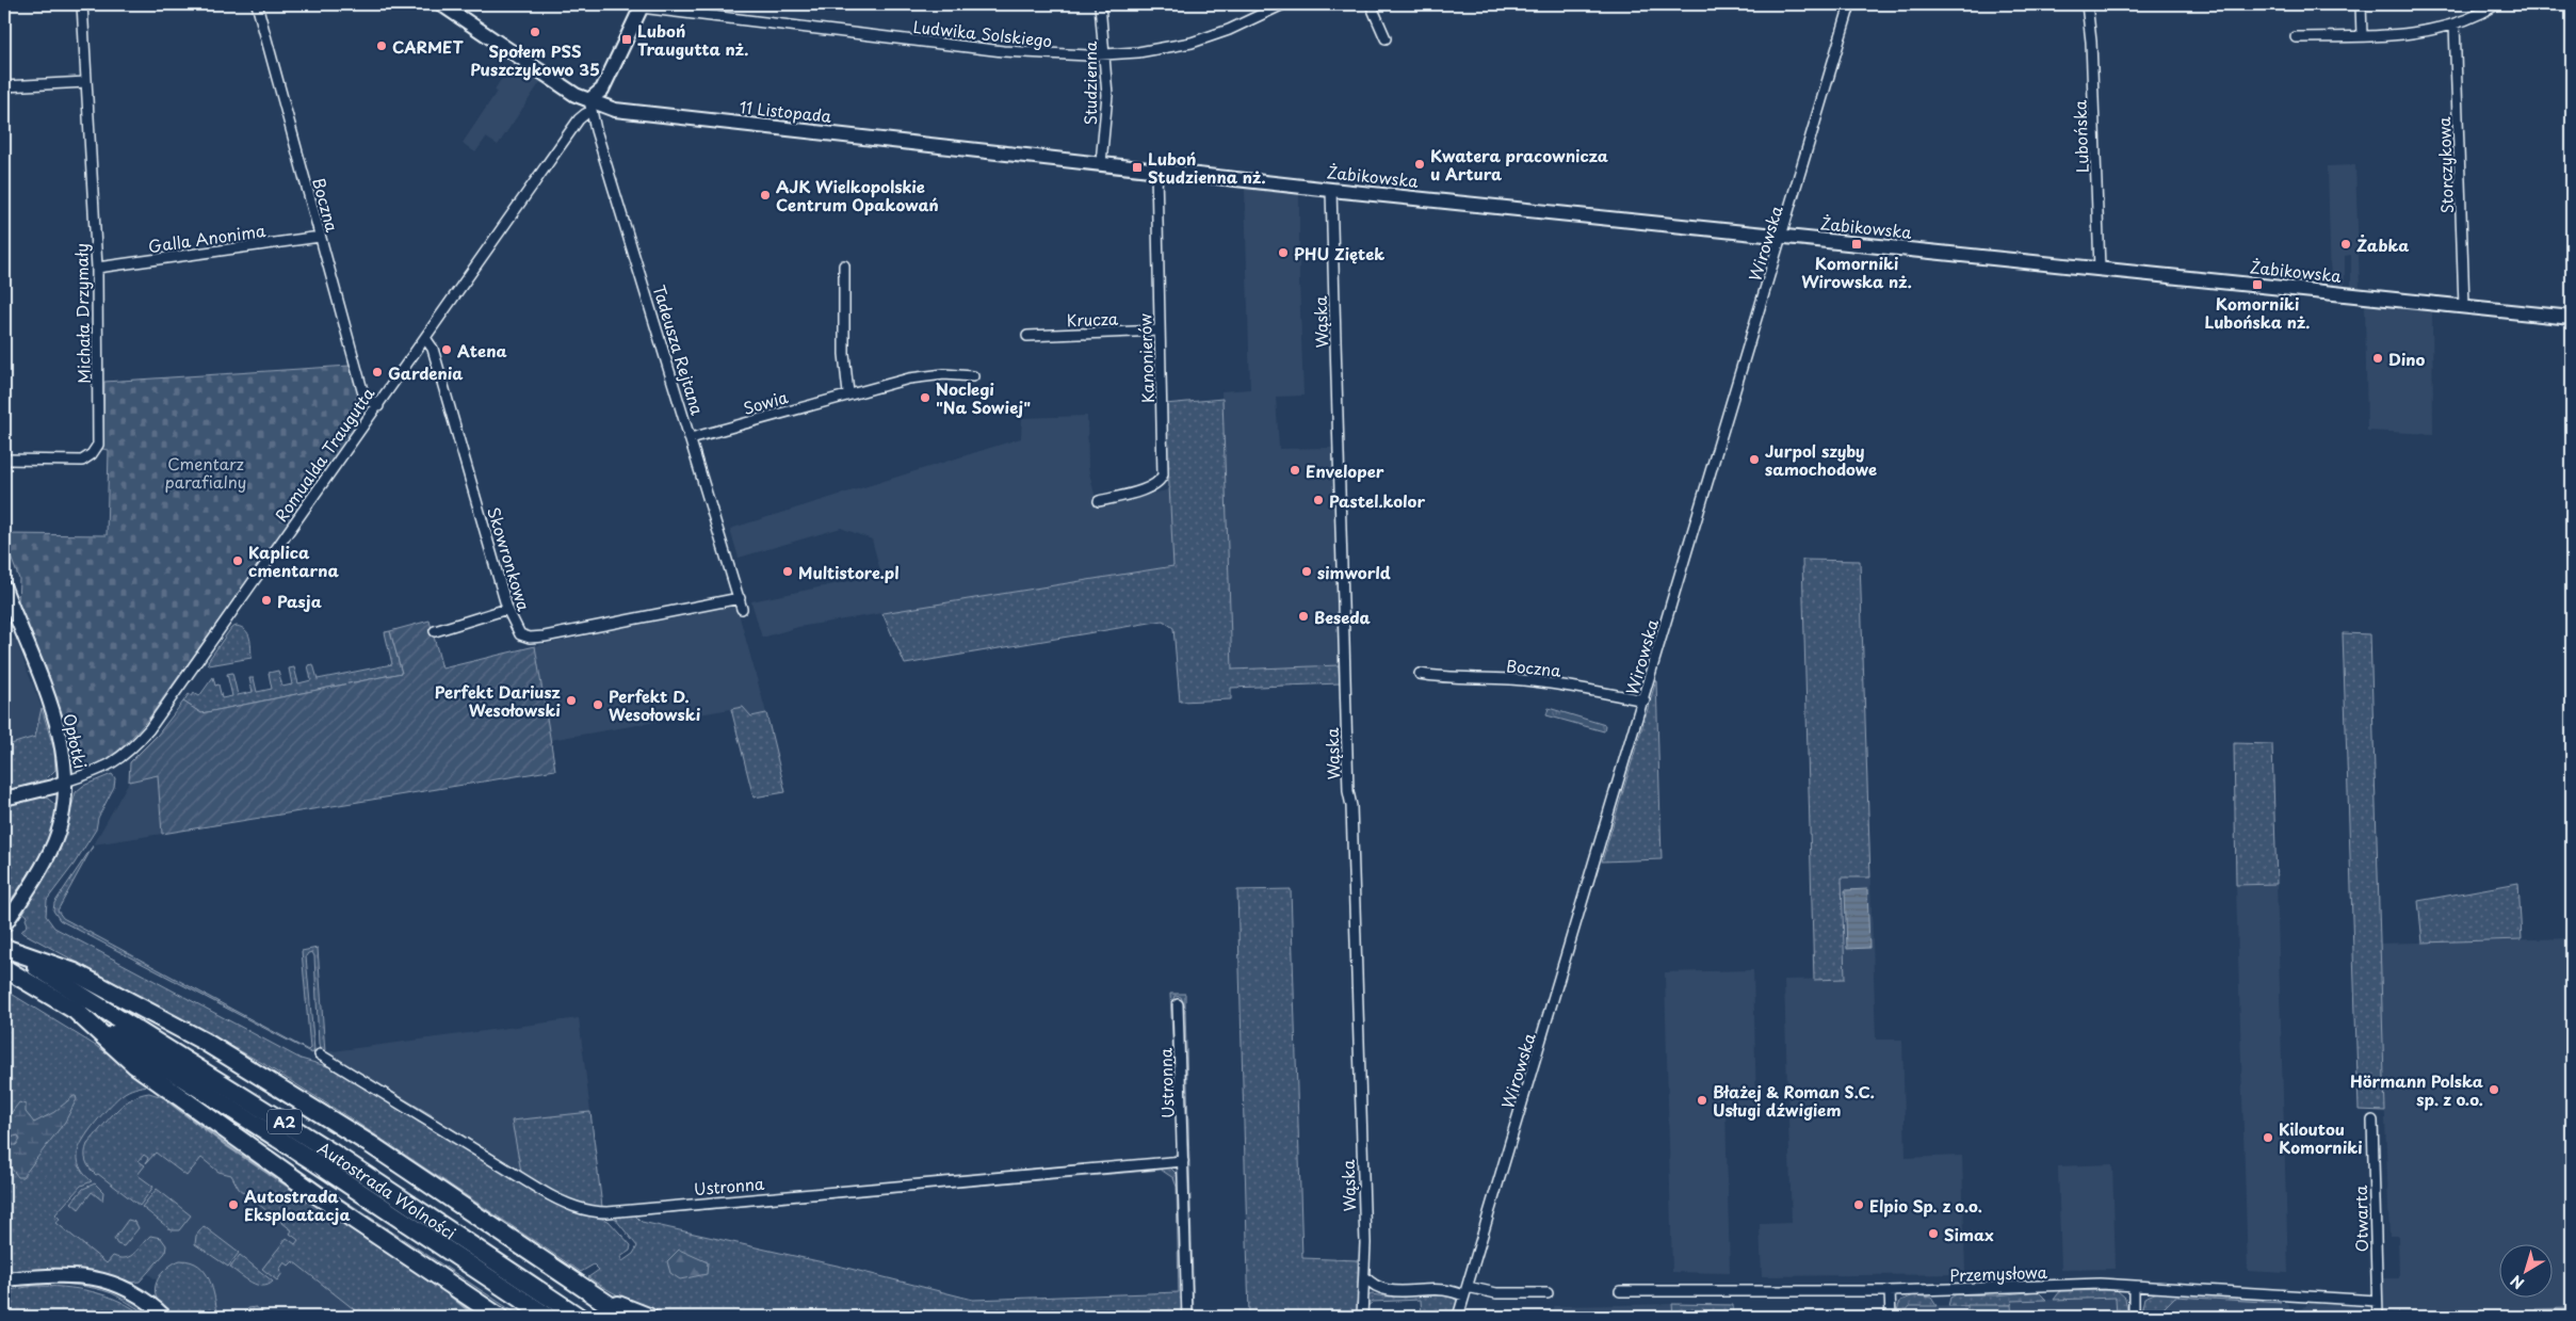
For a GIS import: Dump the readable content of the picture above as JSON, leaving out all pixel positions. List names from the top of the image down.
{
  "streets": {
    "highway": ["A2", "Autostrada Wolności"],
    "street": [
      "Ludwika Solskiego",
      "Studzienna",
      "11 Listopada",
      "Lubońska",
      "Storczykowa",
      "Żabikowska",
      "Boczna",
      "Galla Anonima",
      "Wirowska",
      "Michała Drzymały",
      "Krucza",
      "Wąska",
      "Tadeusza Rejtana",
      "Kanonierów",
      "Sowia",
      "Romualda Traugutta",
      "Skowronkowa",
      "Opłotki",
      "Ustronna",
      "Otwarta",
      "Przemysłowa"
    ]
  },
  "crossings": [
    ["Ludwika Solskiego", "Studzienna"],
    ["Ludwika Solskiego", "Romualda Traugutta"],
    ["Studzienna", "11 Listopada"],
    ["11 Listopada", "Żabikowska"],
    ["11 Listopada", "Tadeusza Rejtana"],
    ["11 Listopada", "Kanonierów"],
    ["11 Listopada", "Romualda Traugutta"],
    ["Lubońska", "Żabikowska"],
    ["Storczykowa", "Żabikowska"],
    ["Żabikowska", "Wirowska"],
    ["Żabikowska", "Wąska"],
    ["Żabikowska", "Kanonierów"],
    ["Boczna", "Galla Anonima"],
    ["Boczna", "Wirowska"],
    ["Boczna", "Romualda Traugutta"],
    ["Galla Anonima", "Michała Drzymały"],
    ["Krucza", "Kanonierów"],
    ["Tadeusza Rejtana", "Sowia"],
    ["Tadeusza Rejtana", "Romualda Traugutta"],
    ["Tadeusza Rejtana", "Skowronkowa"],
    ["Romualda Traugutta", "Skowronkowa"],
    ["Romualda Traugutta", "Opłotki"],
    ["A2", "Autostrada Wolności"],
    ["Otwarta", "Przemysłowa"]
  ],
  "parks": ["Cmentarz parafialny"],
  "places": {
    "other": [
      "Społem PSS Puszczykowo 35",
      "CARMET",
      "Kwatera pracownicza u Artura",
      "AJK Wielkopolskie Centrum Opakowań",
      "Żabka",
      "PHU Ziętek",
      "Atena",
      "Dino",
      "Gardenia",
      "Noclegi \"Na Sowiej\"",
      "Jurpol szyby samochodowe",
      "Enveloper",
      "Pastel.kolor",
      "Kaplica cmentarna",
      "Multistore.pl",
      "simworld",
      "Pasja",
      "Beseda",
      "Perfekt Dariusz Wesołowski",
      "Perfekt D. Wesołowski",
      "Hörmann Polska sp. z o.o.",
      "Błażej & Roman S.C. Usługi dźwigiem",
      "Kiloutou Komorniki",
      "Autostrada Eksploatacja",
      "Elpio Sp. z o.o.",
      "Simax"
    ],
    "transit": [
      "Luboń Traugutta nż.",
      "Luboń Studzienna nż.",
      "Komorniki Wirowska nż.",
      "Komorniki Lubońska nż."
    ]
  },
  "north": "bottom left"
}
